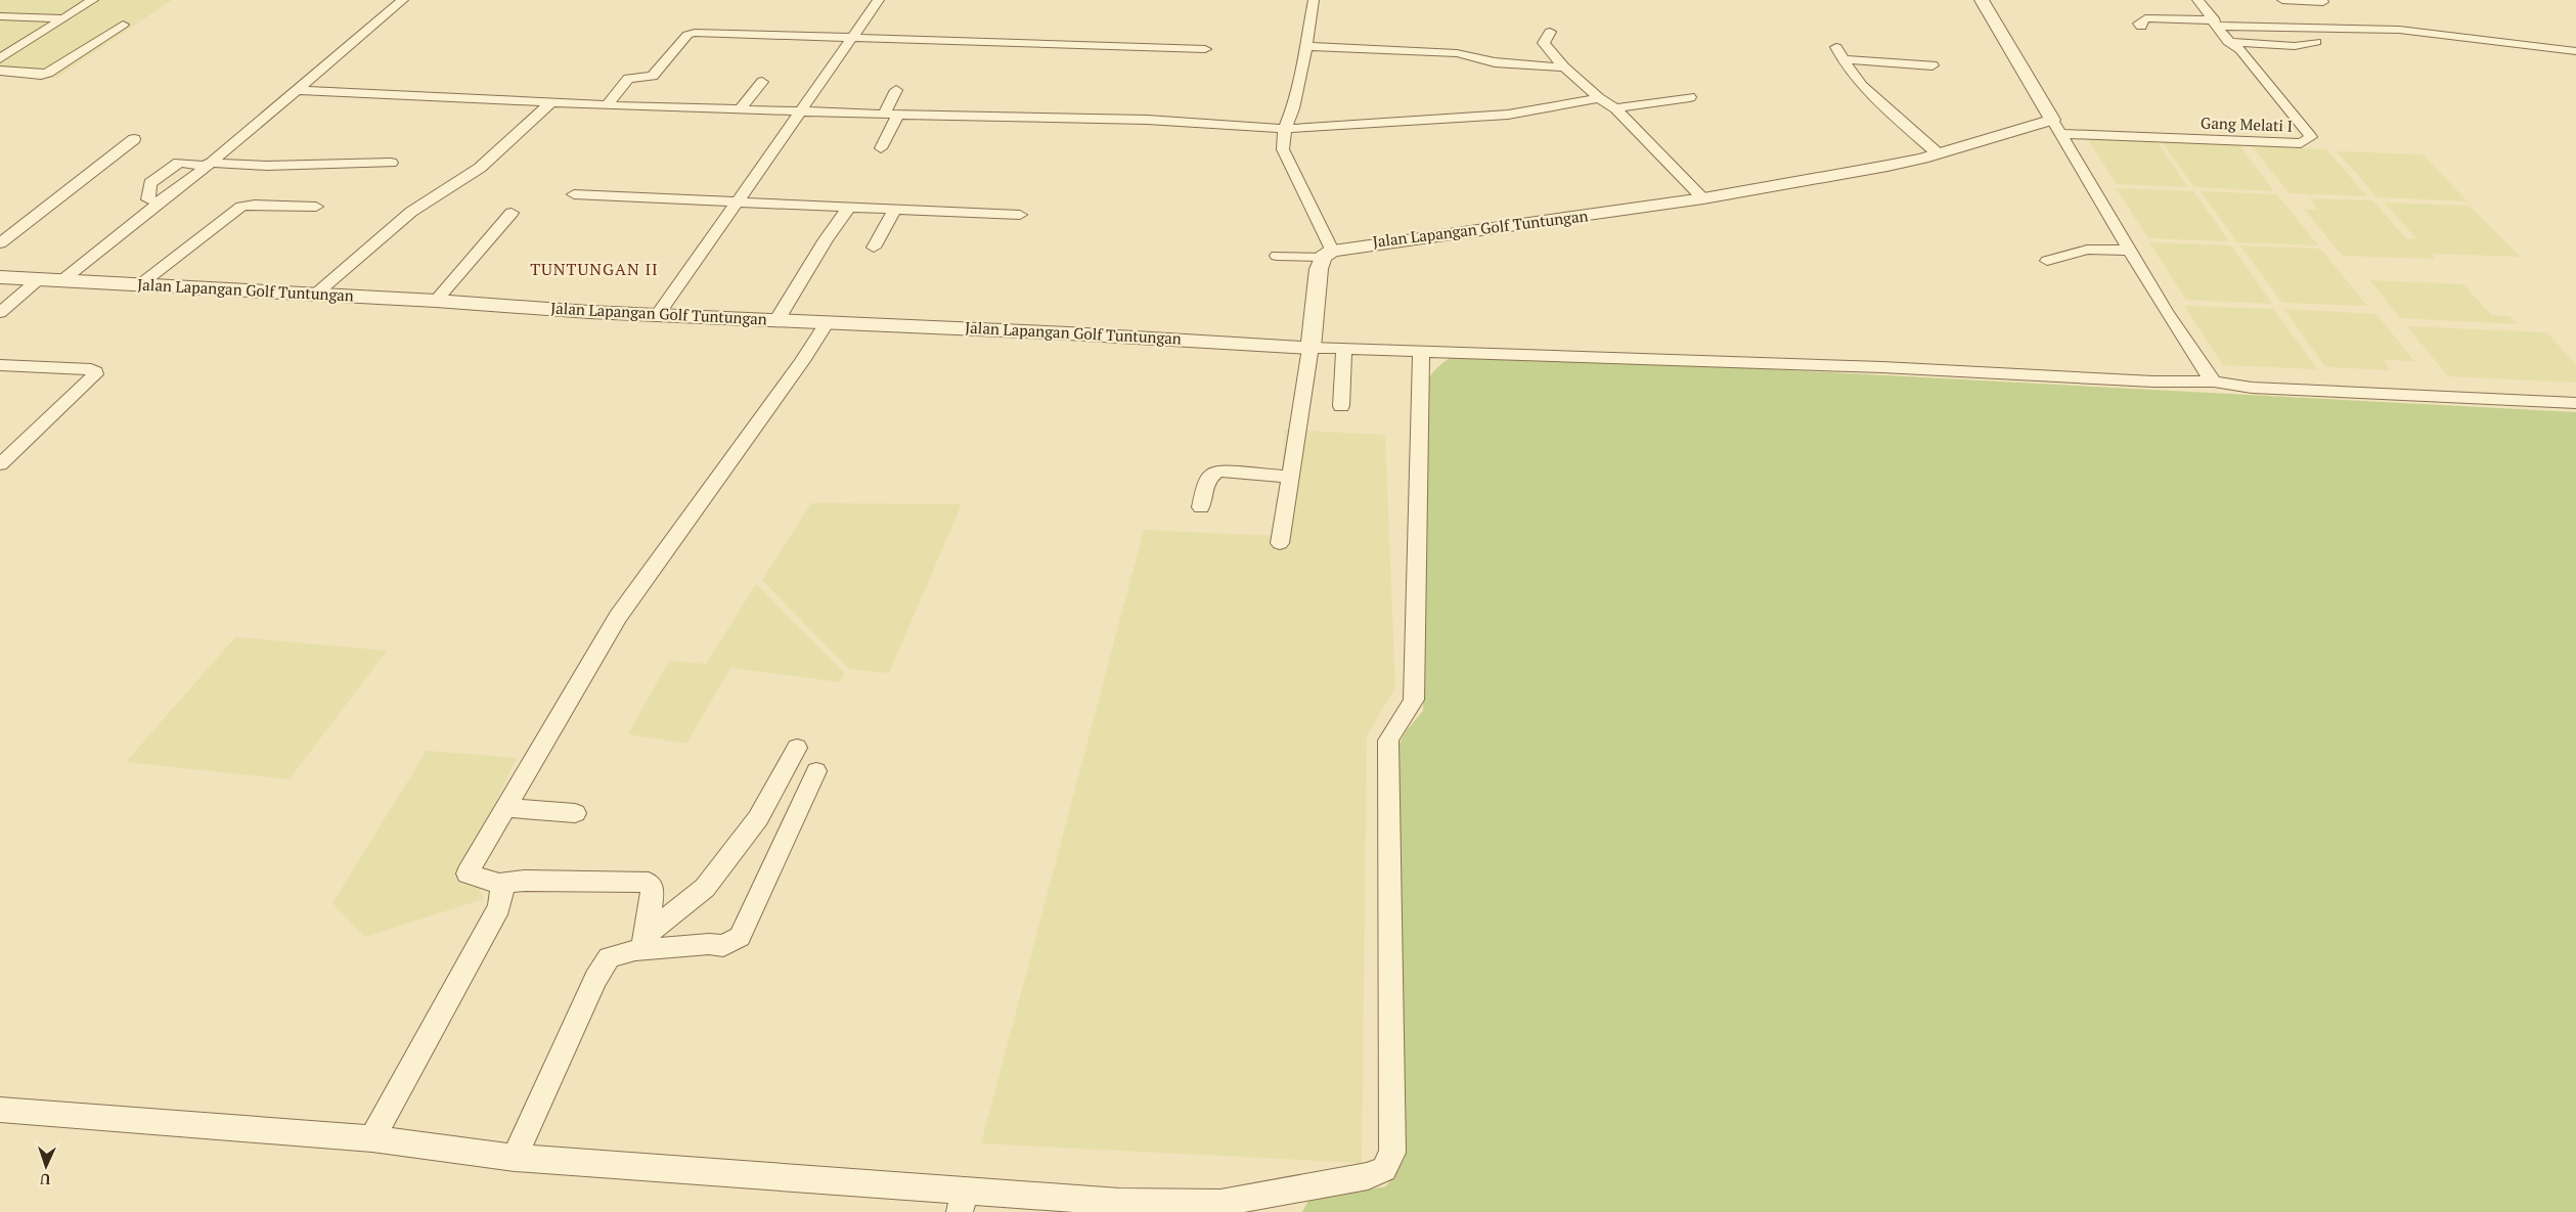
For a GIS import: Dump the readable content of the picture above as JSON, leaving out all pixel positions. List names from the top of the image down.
{
  "streets": {
    "street": ["Gang Melati I", "Jalan Lapangan Golf Tuntungan"]
  },
  "crossings": [
    ["Gang Melati I", "Jalan Lapangan Golf Tuntungan"]
  ],
  "districts": ["TUNTUNGAN II"],
  "north": "bottom"
}
